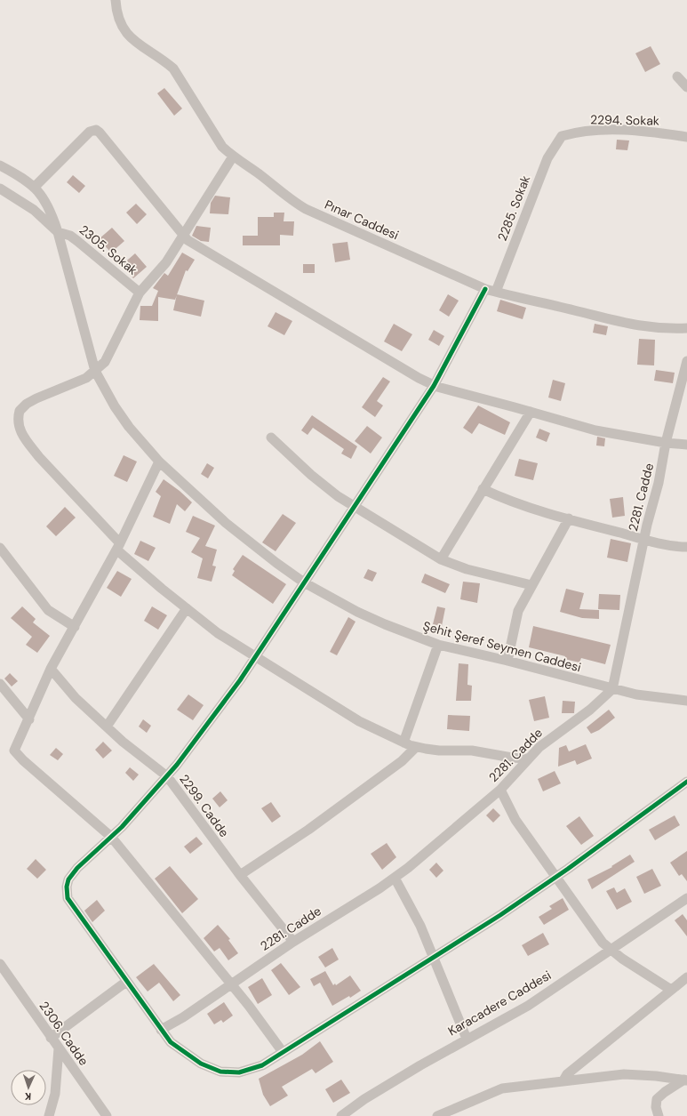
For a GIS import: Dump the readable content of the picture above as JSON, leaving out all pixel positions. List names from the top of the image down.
{
  "streets": {
    "street": [
      "2294. Sokak",
      "2285. Sokak",
      "Pınar Caddesi",
      "2305. Sokak",
      "2281. Cadde",
      "Şehit Şeref Seymen Caddesi",
      "2299. Cadde",
      "Karacadere Caddesi",
      "2306. Cadde"
    ]
  },
  "crossings": [
    ["2294. Sokak", "2285. Sokak"],
    ["2285. Sokak", "Pınar Caddesi"],
    ["2305. Sokak", "Şehit Şeref Seymen Caddesi"],
    ["2281. Cadde", "Şehit Şeref Seymen Caddesi"],
    ["2281. Cadde", "2299. Cadde"]
  ],
  "north": "bottom"
}
